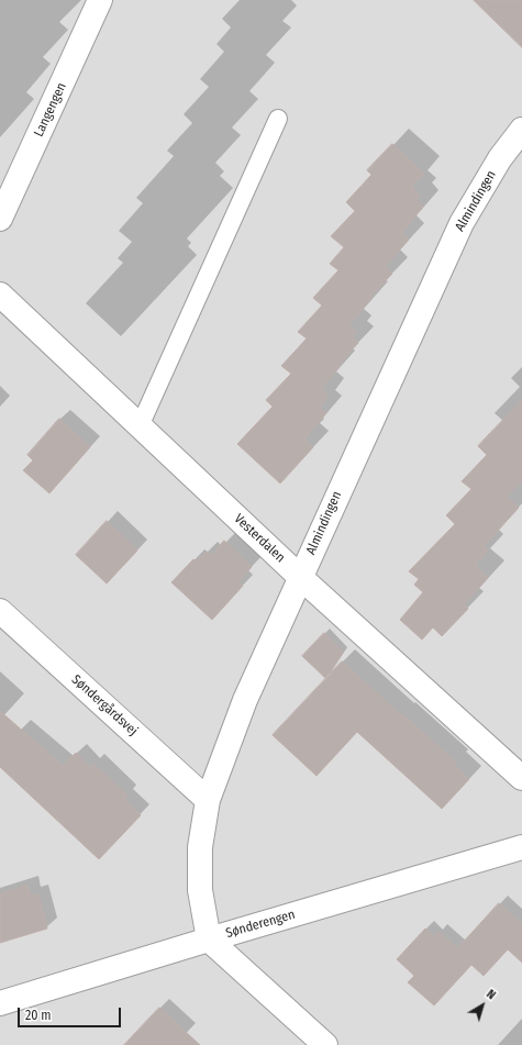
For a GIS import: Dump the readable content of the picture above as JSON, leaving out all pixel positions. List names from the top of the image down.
{
  "streets": {
    "street": [
      "Langengen",
      "Almindingen",
      "Vesterdalen",
      "Søndergårdsvej",
      "Sønderengen"
    ]
  },
  "crossings": [
    ["Almindingen", "Vesterdalen"],
    ["Almindingen", "Søndergårdsvej"],
    ["Almindingen", "Sønderengen"]
  ],
  "scale_bar": "20 m",
  "north": "top right"
}
